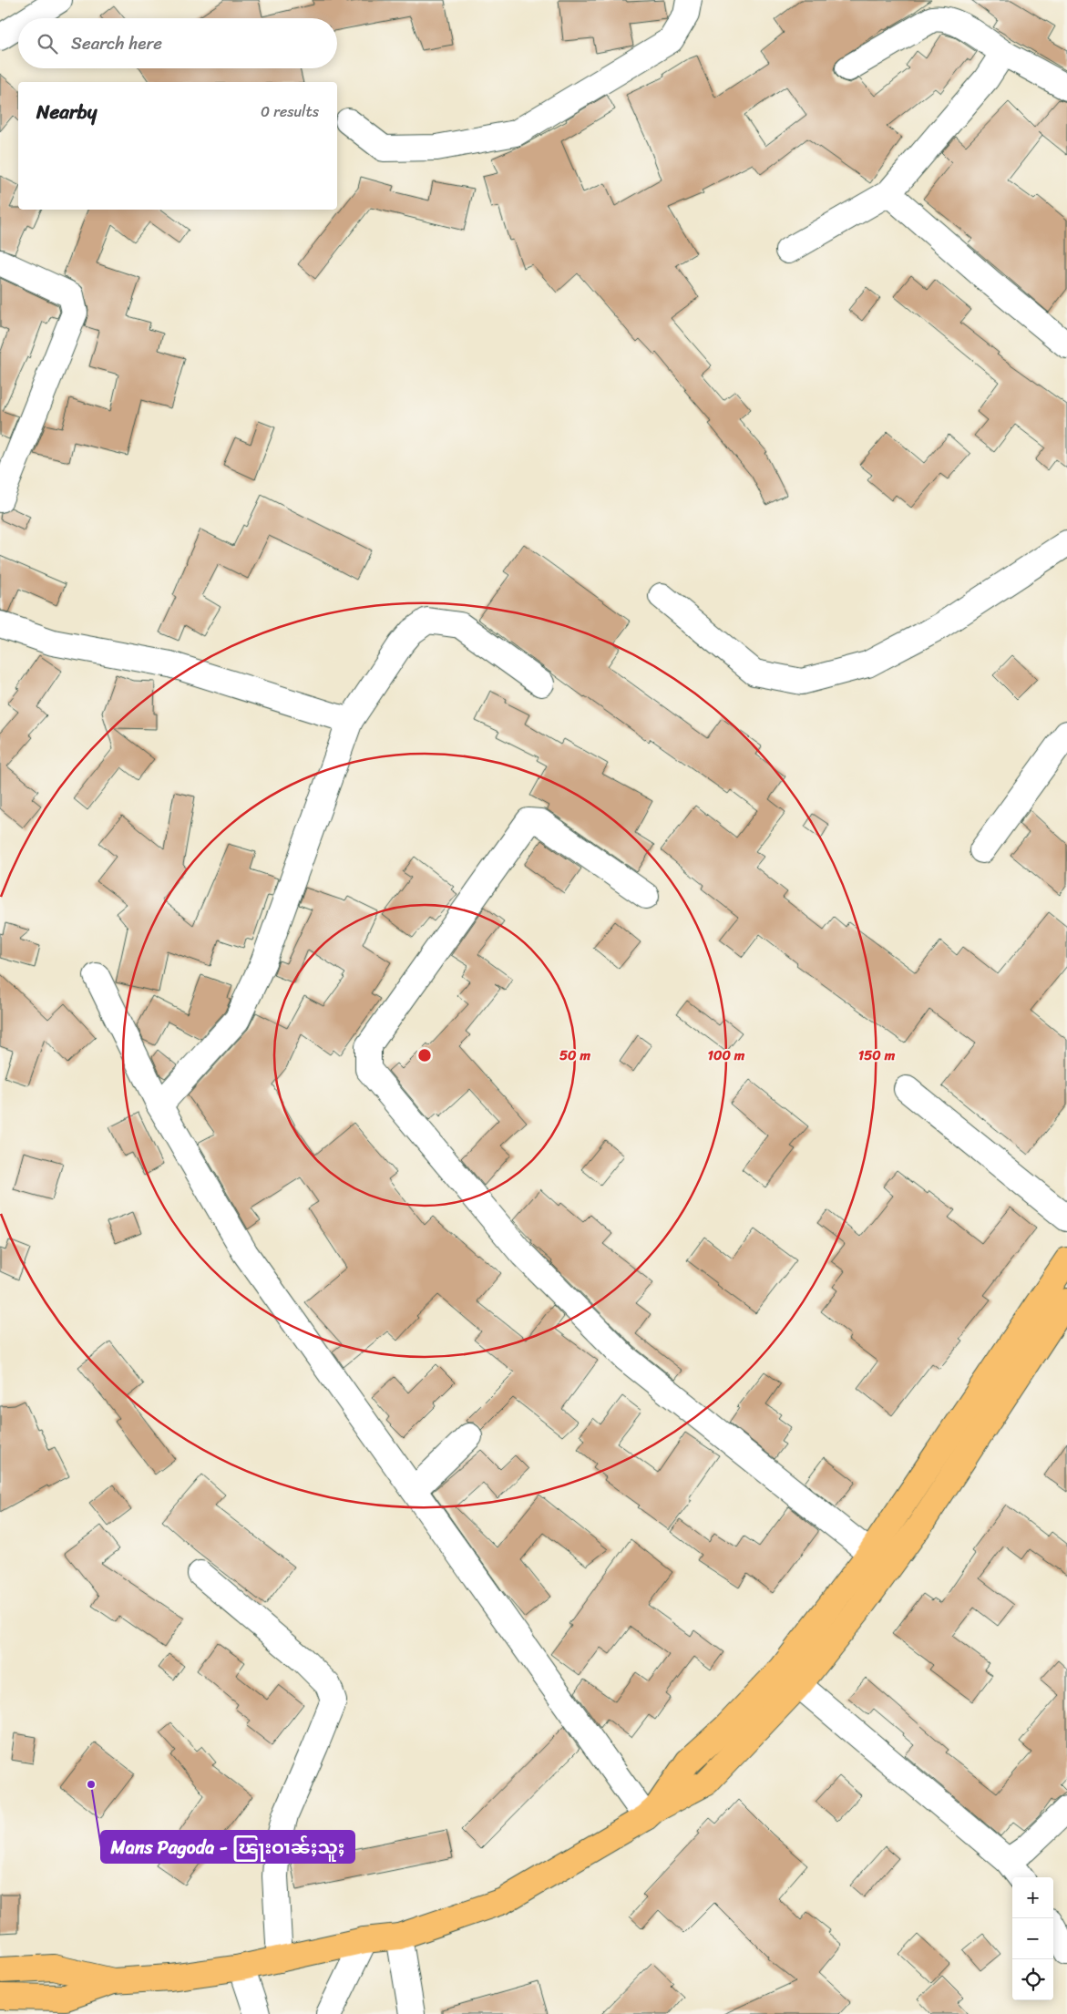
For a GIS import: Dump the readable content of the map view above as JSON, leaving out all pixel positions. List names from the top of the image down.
{
  "places": ["Mans Pagoda - ၽြႃးဝၢၼ်ႈသူႈ"],
  "page": {
    "search": "Search here",
    "heading": ["Nearby", "0 results"],
    "map_buttons": ["+", "−"]
  },
  "rings": ["50 m", "100 m", "150 m"]
}
